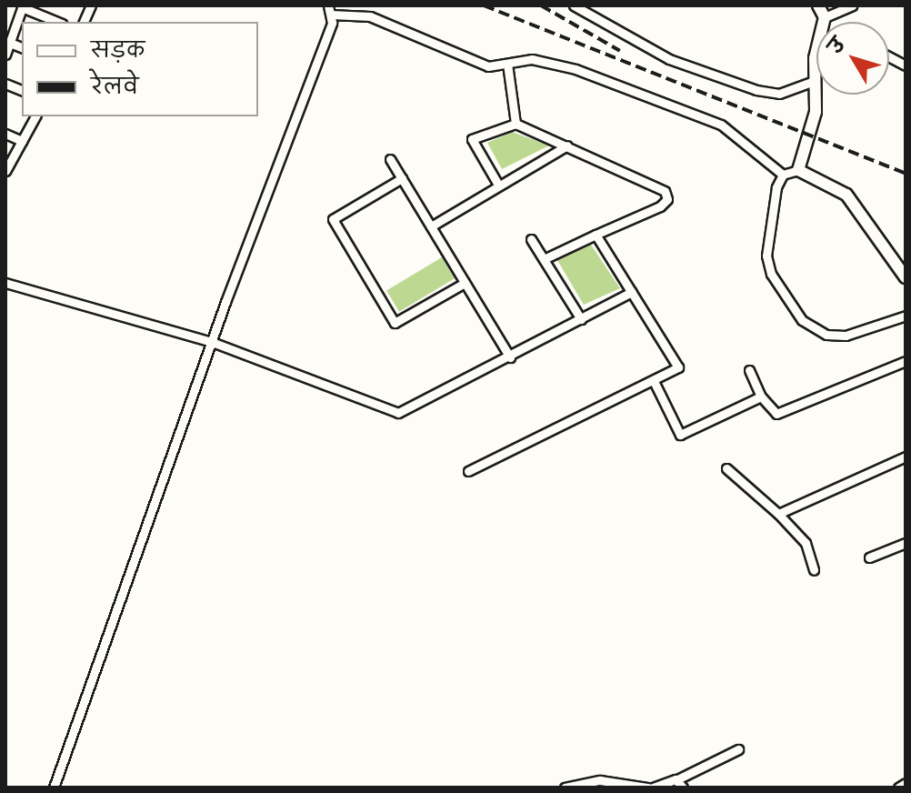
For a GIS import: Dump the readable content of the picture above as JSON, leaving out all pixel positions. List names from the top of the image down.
{
  "legend": ["सड़क", "रेलवे"],
  "north": "top left"
}
